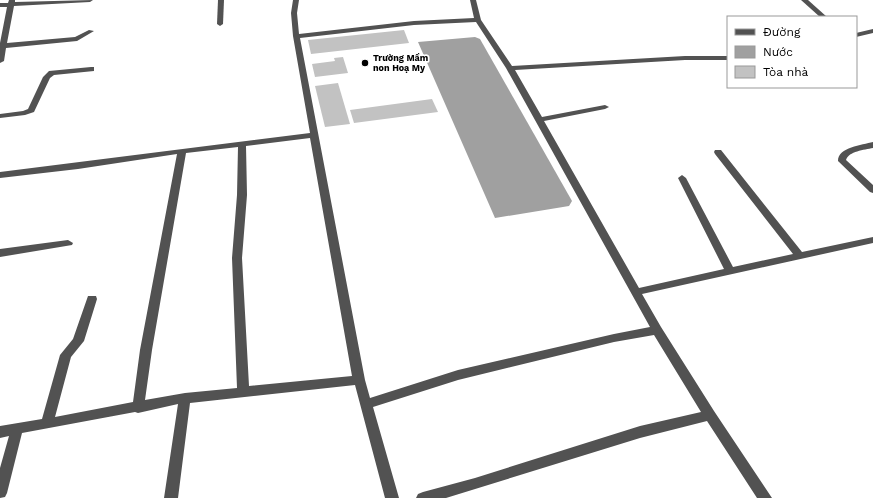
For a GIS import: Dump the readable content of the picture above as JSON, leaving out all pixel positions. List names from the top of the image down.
{
  "places": ["Trường Mầm non Hoạ My"],
  "legend": ["Đường", "Nước", "Tòa nhà"]
}
